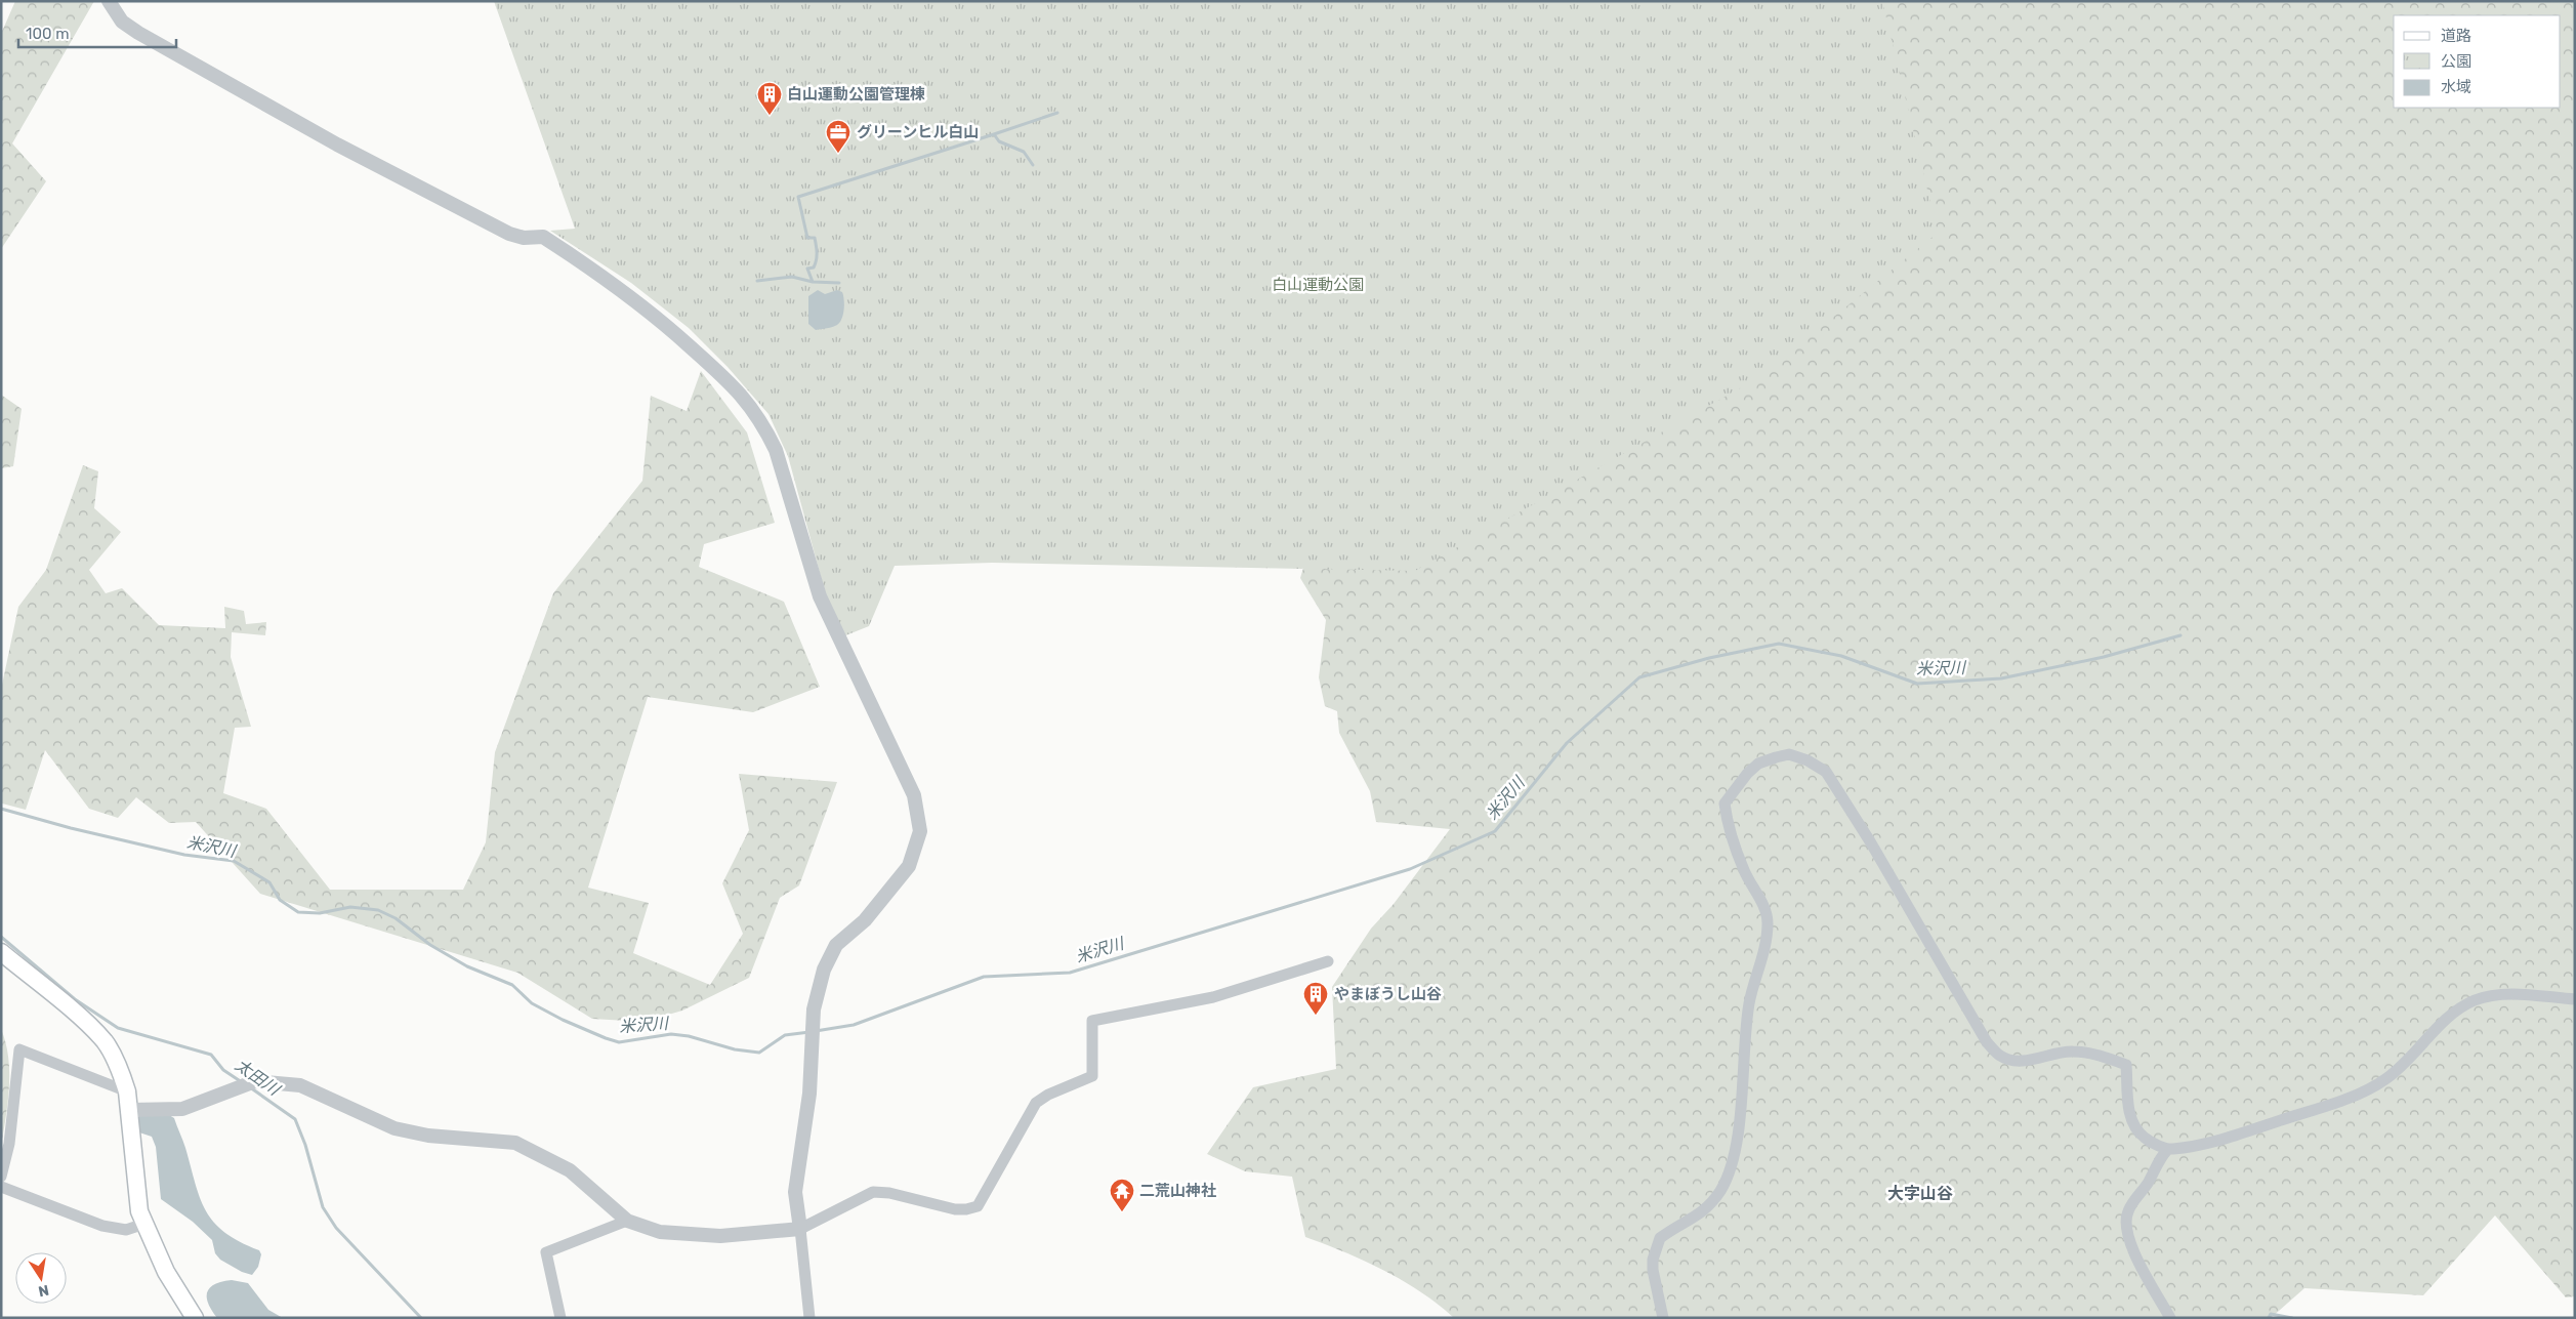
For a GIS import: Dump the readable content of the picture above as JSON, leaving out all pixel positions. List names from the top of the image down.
{
  "districts": ["大字山谷"],
  "water": ["米沢川", "太田川"],
  "parks": ["白山運動公園"],
  "places": {
    "building": ["白山運動公園管理棟", "やまぼうし山谷"],
    "office": ["グリーンヒル白山"],
    "temple": ["二荒山神社"]
  },
  "legend": ["道路", "公園", "水域"],
  "scale_bar": "100 m",
  "north": "bottom"
}
